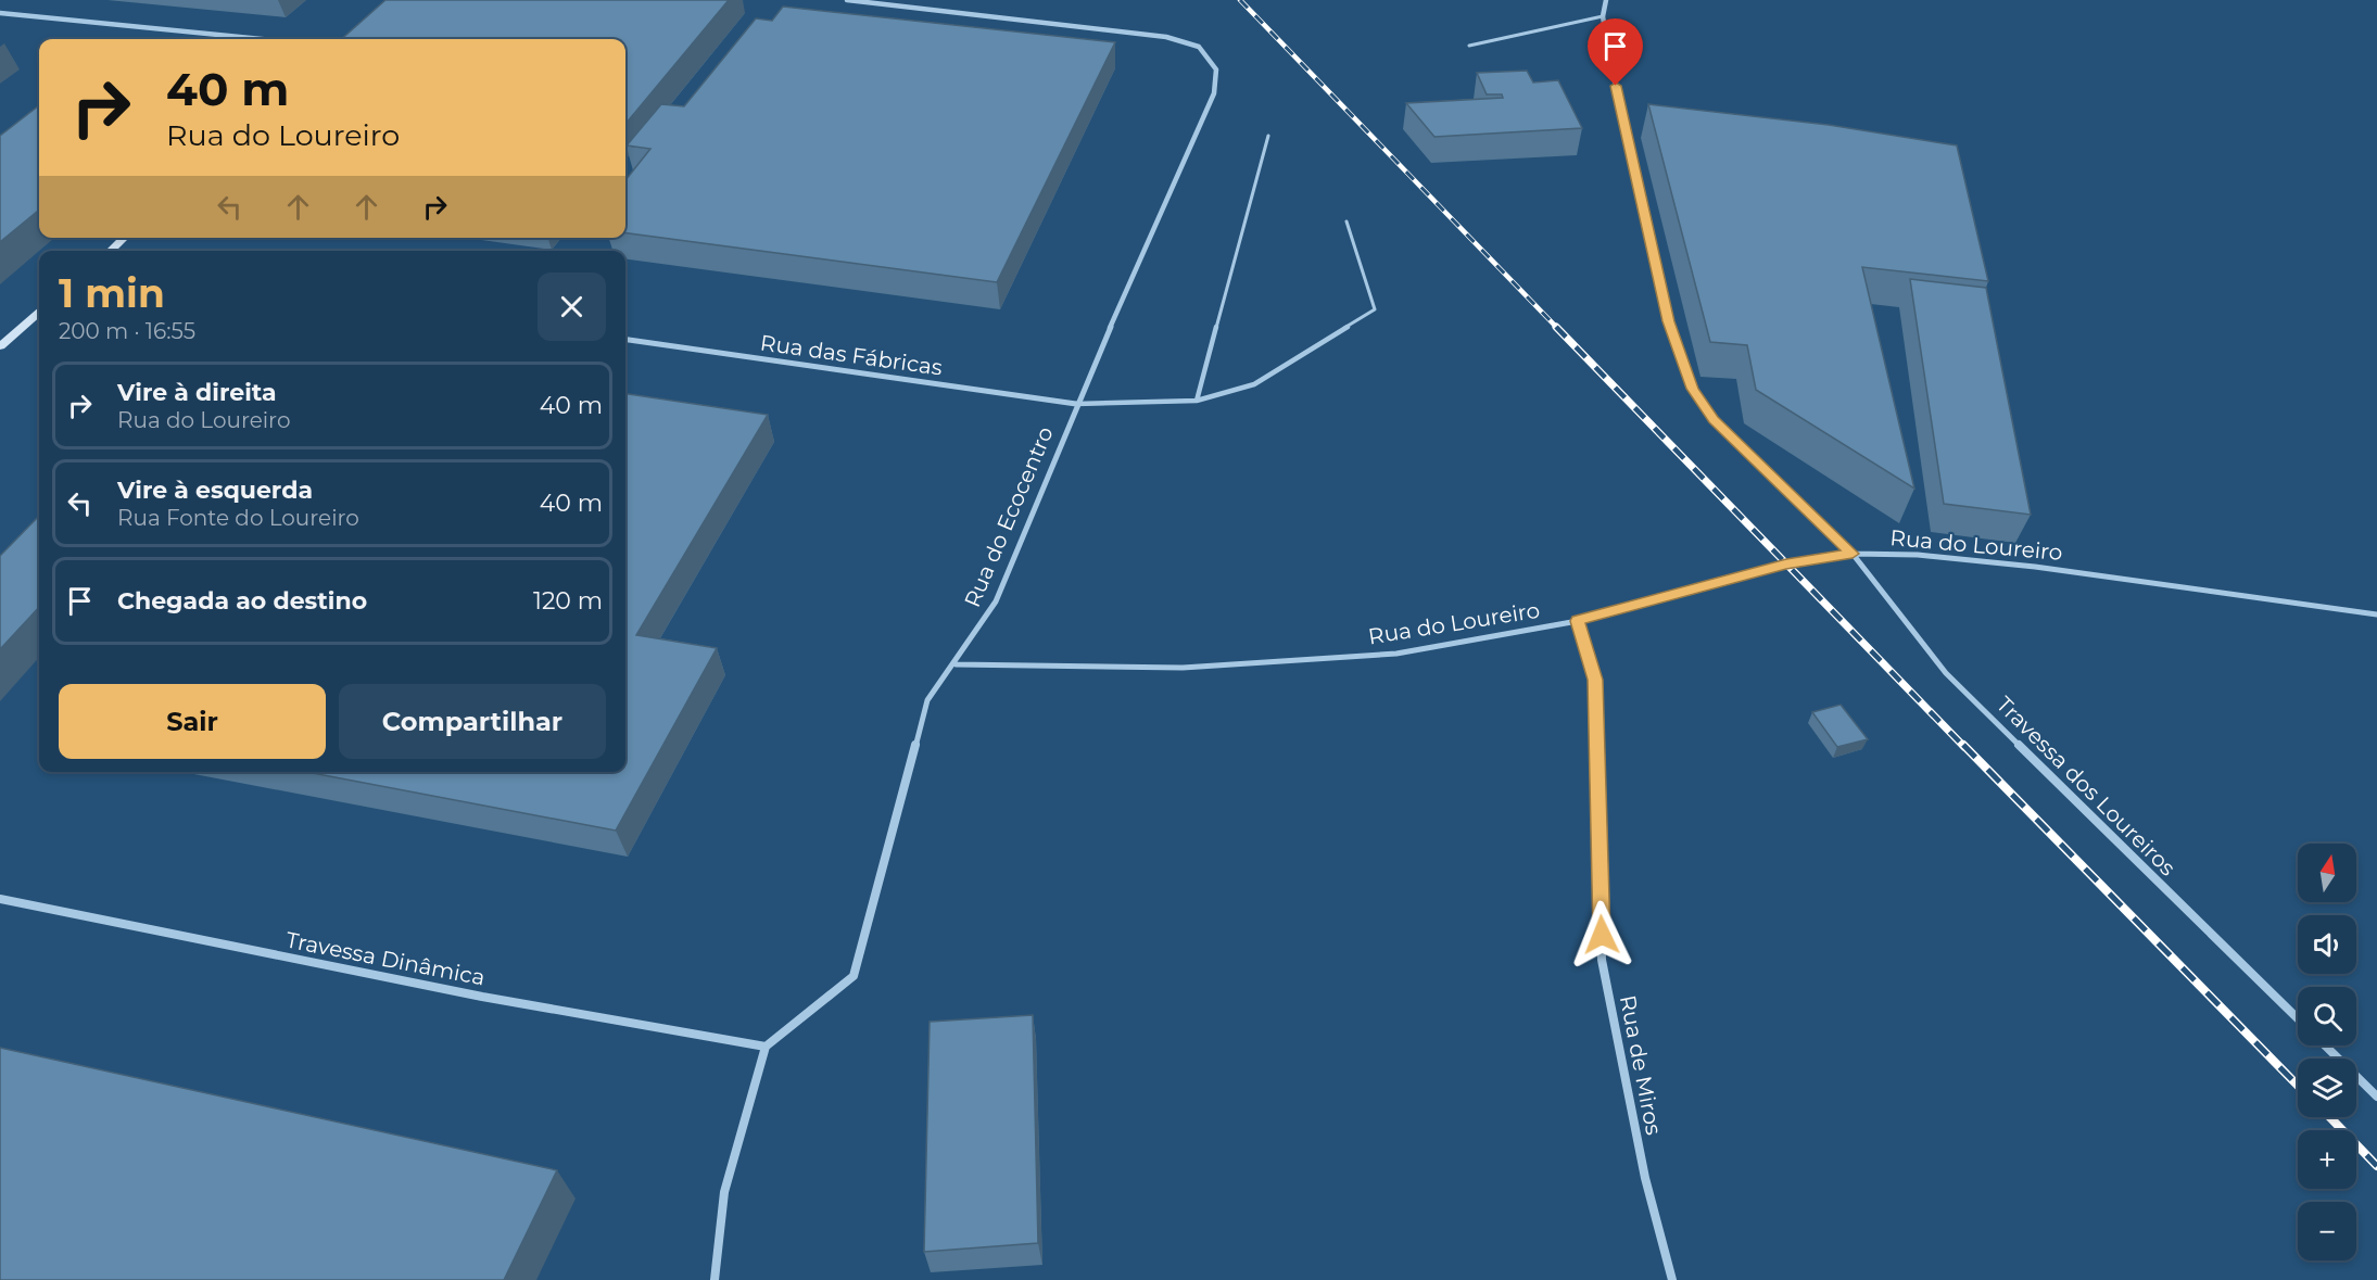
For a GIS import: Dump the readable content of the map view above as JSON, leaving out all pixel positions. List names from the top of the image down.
{
  "streets": {
    "street": [
      "Rua das Fábricas",
      "Rua do Ecocentro",
      "Rua do Loureiro",
      "Travessa dos Loureiros",
      "Travessa Dinâmica",
      "Rua de Miros"
    ]
  },
  "crossings": [
    ["Rua das Fábricas", "Rua do Ecocentro"],
    ["Rua do Ecocentro", "Rua do Loureiro"],
    ["Rua do Ecocentro", "Travessa Dinâmica"],
    ["Rua do Loureiro", "Travessa dos Loureiros"],
    ["Rua do Loureiro", "Rua de Miros"]
  ],
  "north": "top",
  "page": {
    "turn": ["40 m", "Rua do Loureiro"],
    "heading": ["1 min", "200 m · 16:55"],
    "list": [
      {
        "name": "Vire à direita",
        "note": "Rua do Loureiro",
        "value": "40 m"
      },
      {
        "name": "Vire à esquerda",
        "note": "Rua Fonte do Loureiro",
        "value": "40 m"
      },
      {
        "name": "Chegada ao destino",
        "value": "120 m"
      }
    ],
    "buttons": ["Sair", "Compartilhar"],
    "map_buttons": ["+", "−"]
  }
}
